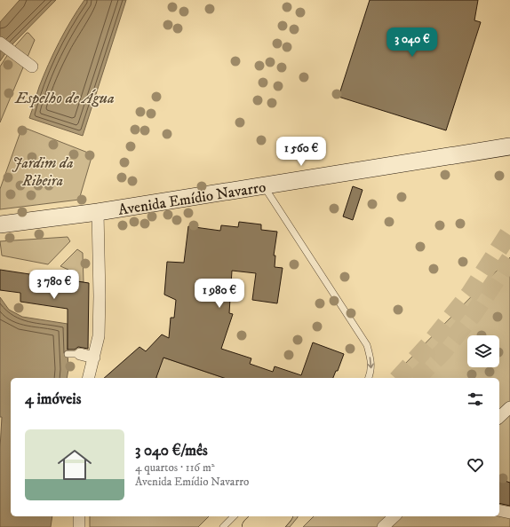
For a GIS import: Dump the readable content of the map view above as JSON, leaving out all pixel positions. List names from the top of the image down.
{
  "streets": {
    "main road": ["Avenida Emídio Navarro"]
  },
  "water": ["Espelho de Água"],
  "parks": ["Jardim da Ribeira"],
  "page": {
    "price": [
      "3 040 €",
      "1 560 €",
      "3 780 €",
      "1 980 €"
    ],
    "heading": "4 imóveis",
    "list": [
      {
        "name": "3 040 €/mês",
        "note": "4 quartos · 116 m² · Avenida Emídio Navarro"
      }
    ]
  }
}
